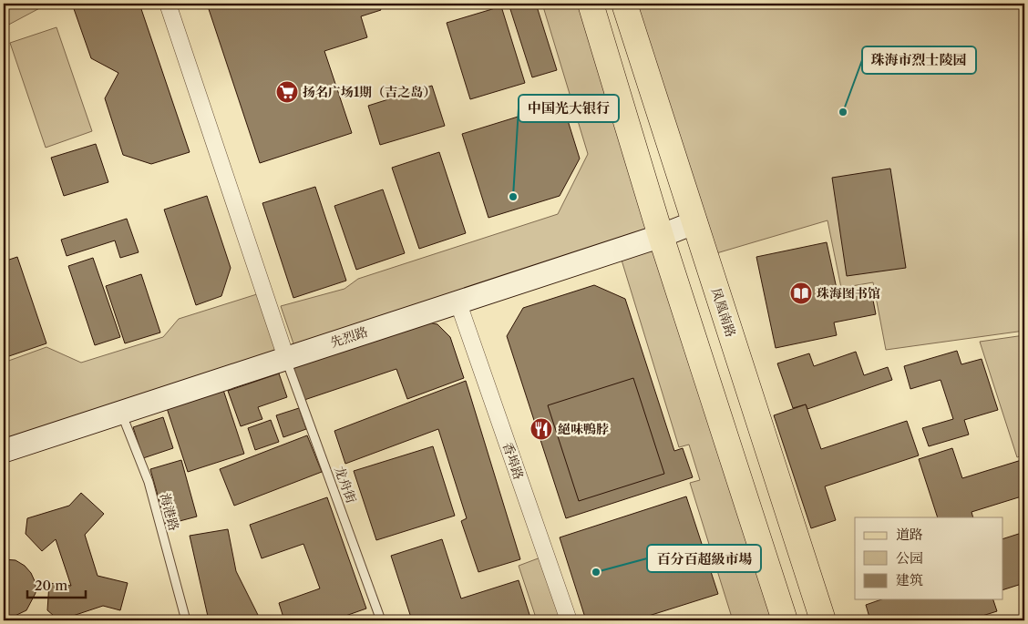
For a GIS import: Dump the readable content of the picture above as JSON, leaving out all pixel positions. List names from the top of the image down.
{
  "streets": {
    "main road": ["凤凰南路"],
    "street": ["先烈路", "香埠路"],
    "lane": ["龙舟街", "海港路"]
  },
  "crossings": [
    ["凤凰南路", "先烈路"],
    ["先烈路", "香埠路"],
    ["先烈路", "龙舟街"],
    ["先烈路", "海港路"]
  ],
  "places": {
    "supermarket": ["扬名广场1期（吉之岛）"],
    "other": ["珠海市烈士陵园", "中国光大银行", "百分百超級市場"],
    "library": ["珠海图书馆"],
    "restaurant": ["絕味鴨脖"]
  },
  "legend": ["道路", "公园", "建筑"],
  "scale_bar": "20 m"
}
